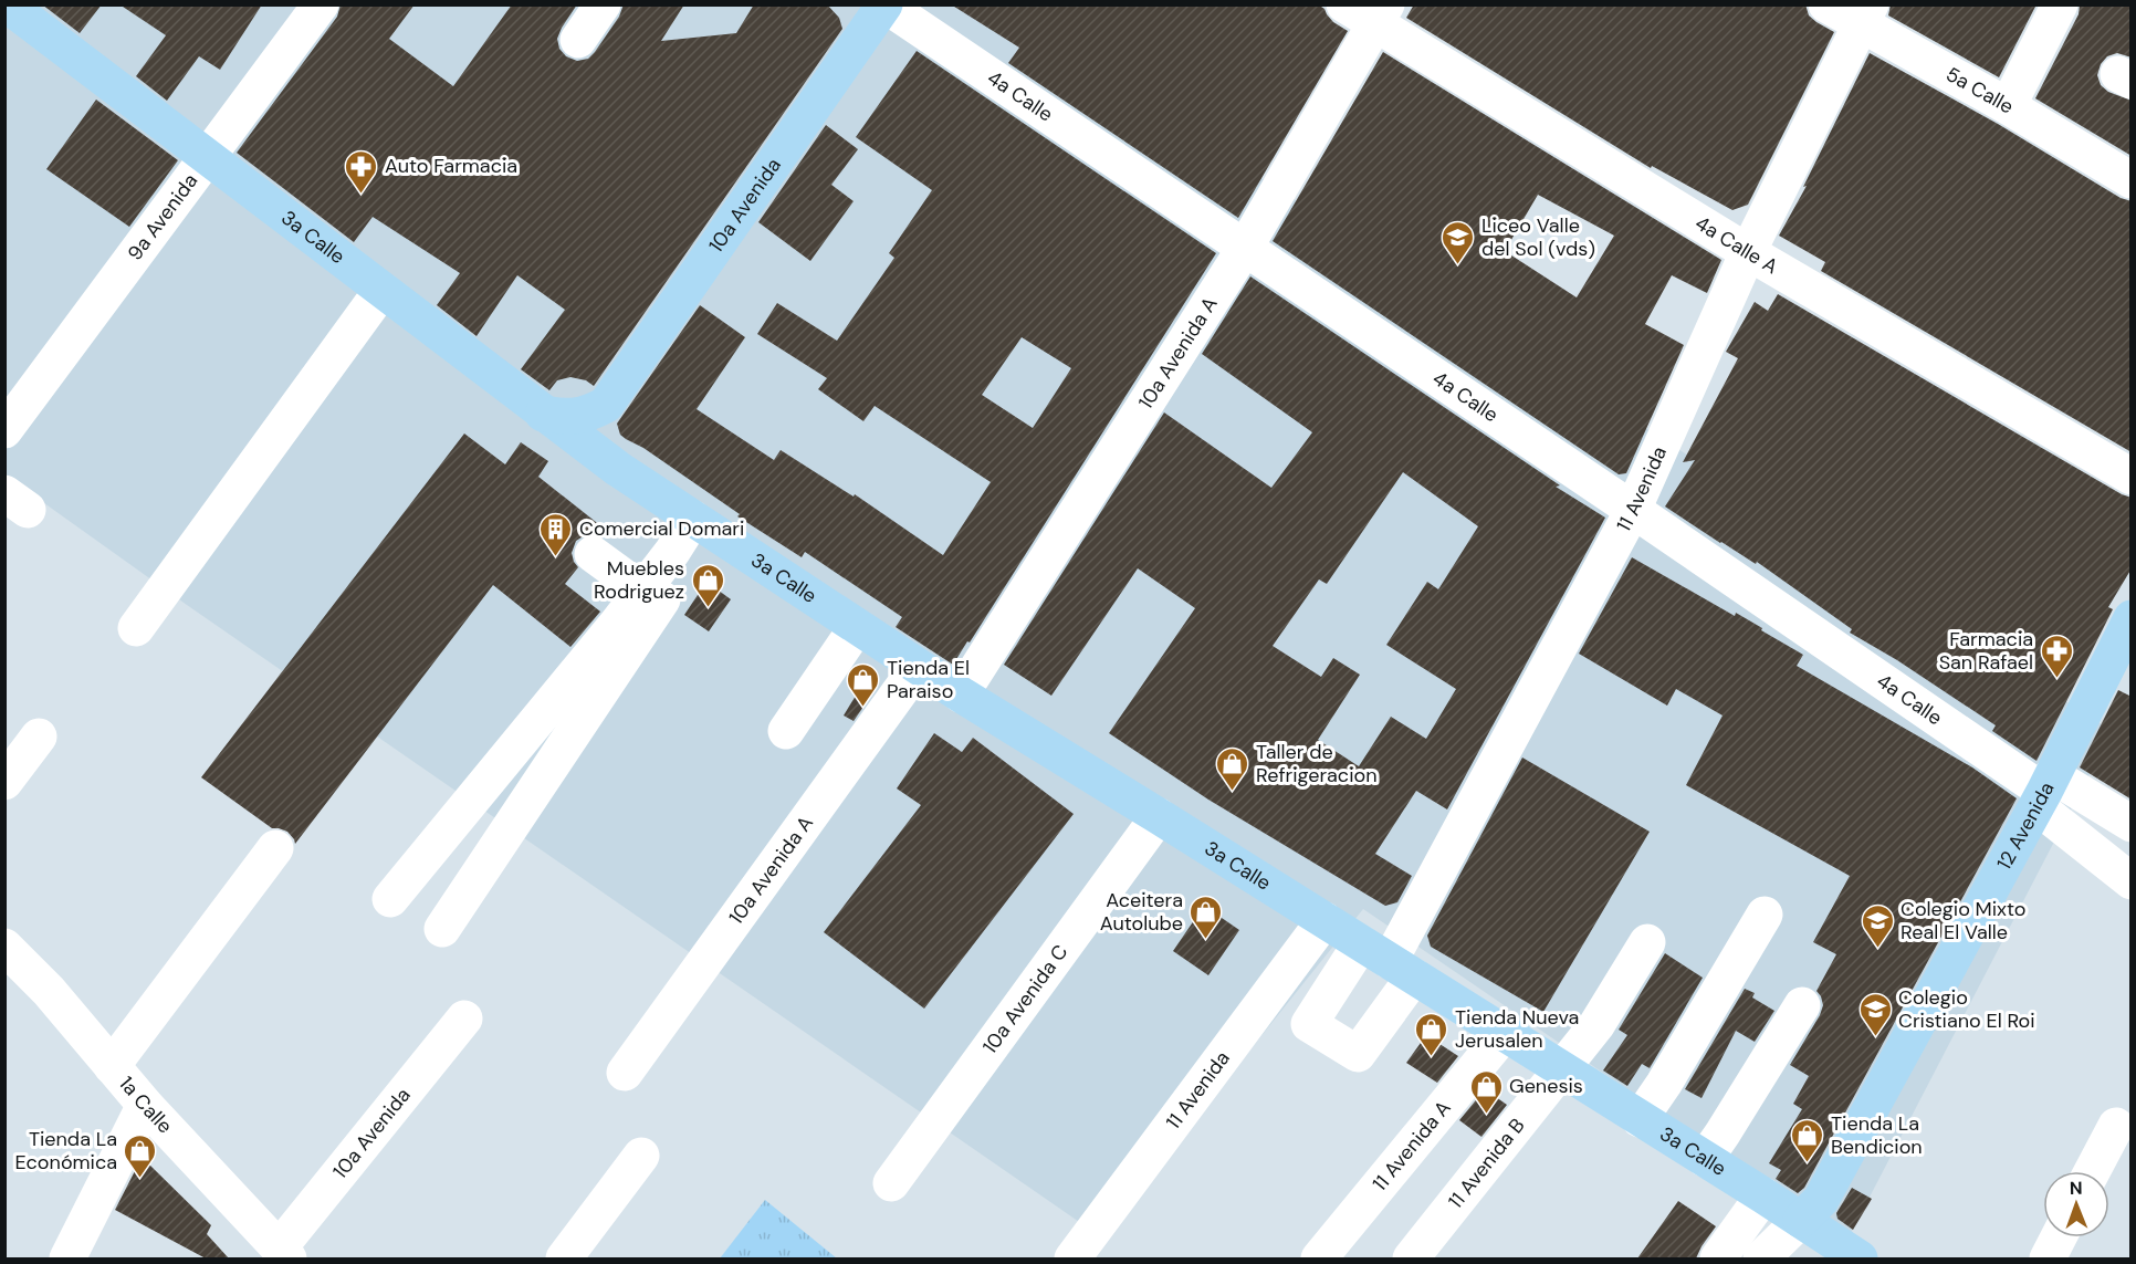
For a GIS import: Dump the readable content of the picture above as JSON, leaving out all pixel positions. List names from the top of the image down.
{
  "streets": {
    "main road": ["10a Avenida", "3a Calle", "12 Avenida"],
    "street": [
      "5a Calle",
      "4a Calle",
      "9a Avenida",
      "4a Calle A",
      "10a Avenida A",
      "11 Avenida",
      "10a Avenida C",
      "1a Calle",
      "11 Avenida A",
      "11 Avenida B"
    ]
  },
  "crossings": [
    ["5a Calle", "11 Avenida"],
    ["4a Calle", "10a Avenida"],
    ["4a Calle", "10a Avenida A"],
    ["4a Calle", "11 Avenida"],
    ["4a Calle", "12 Avenida"],
    ["10a Avenida", "1a Calle"],
    ["9a Avenida", "3a Calle"],
    ["3a Calle", "10a Avenida A"],
    ["3a Calle", "11 Avenida"],
    ["3a Calle", "12 Avenida"],
    ["3a Calle", "10a Avenida C"],
    ["3a Calle", "11 Avenida A"],
    ["3a Calle", "11 Avenida B"],
    ["4a Calle A", "10a Avenida A"],
    ["4a Calle A", "11 Avenida"]
  ],
  "places": {
    "pharmacy": ["Auto Farmacia", "Farmacia San Rafael"],
    "school or university": ["Liceo Valle del Sol (vds)", "Colegio Mixto Real El Valle", "Colegio Cristiano El Roi"],
    "building": ["Comercial Domari"],
    "shop": [
      "Muebles Rodriguez",
      "Tienda El Paraiso",
      "Taller de Refrigeracion",
      "Aceitera Autolube",
      "Tienda Nueva Jerusalen",
      "Genesis",
      "Tienda La Bendicion",
      "Tienda La Económica"
    ]
  },
  "north": "top"
}
